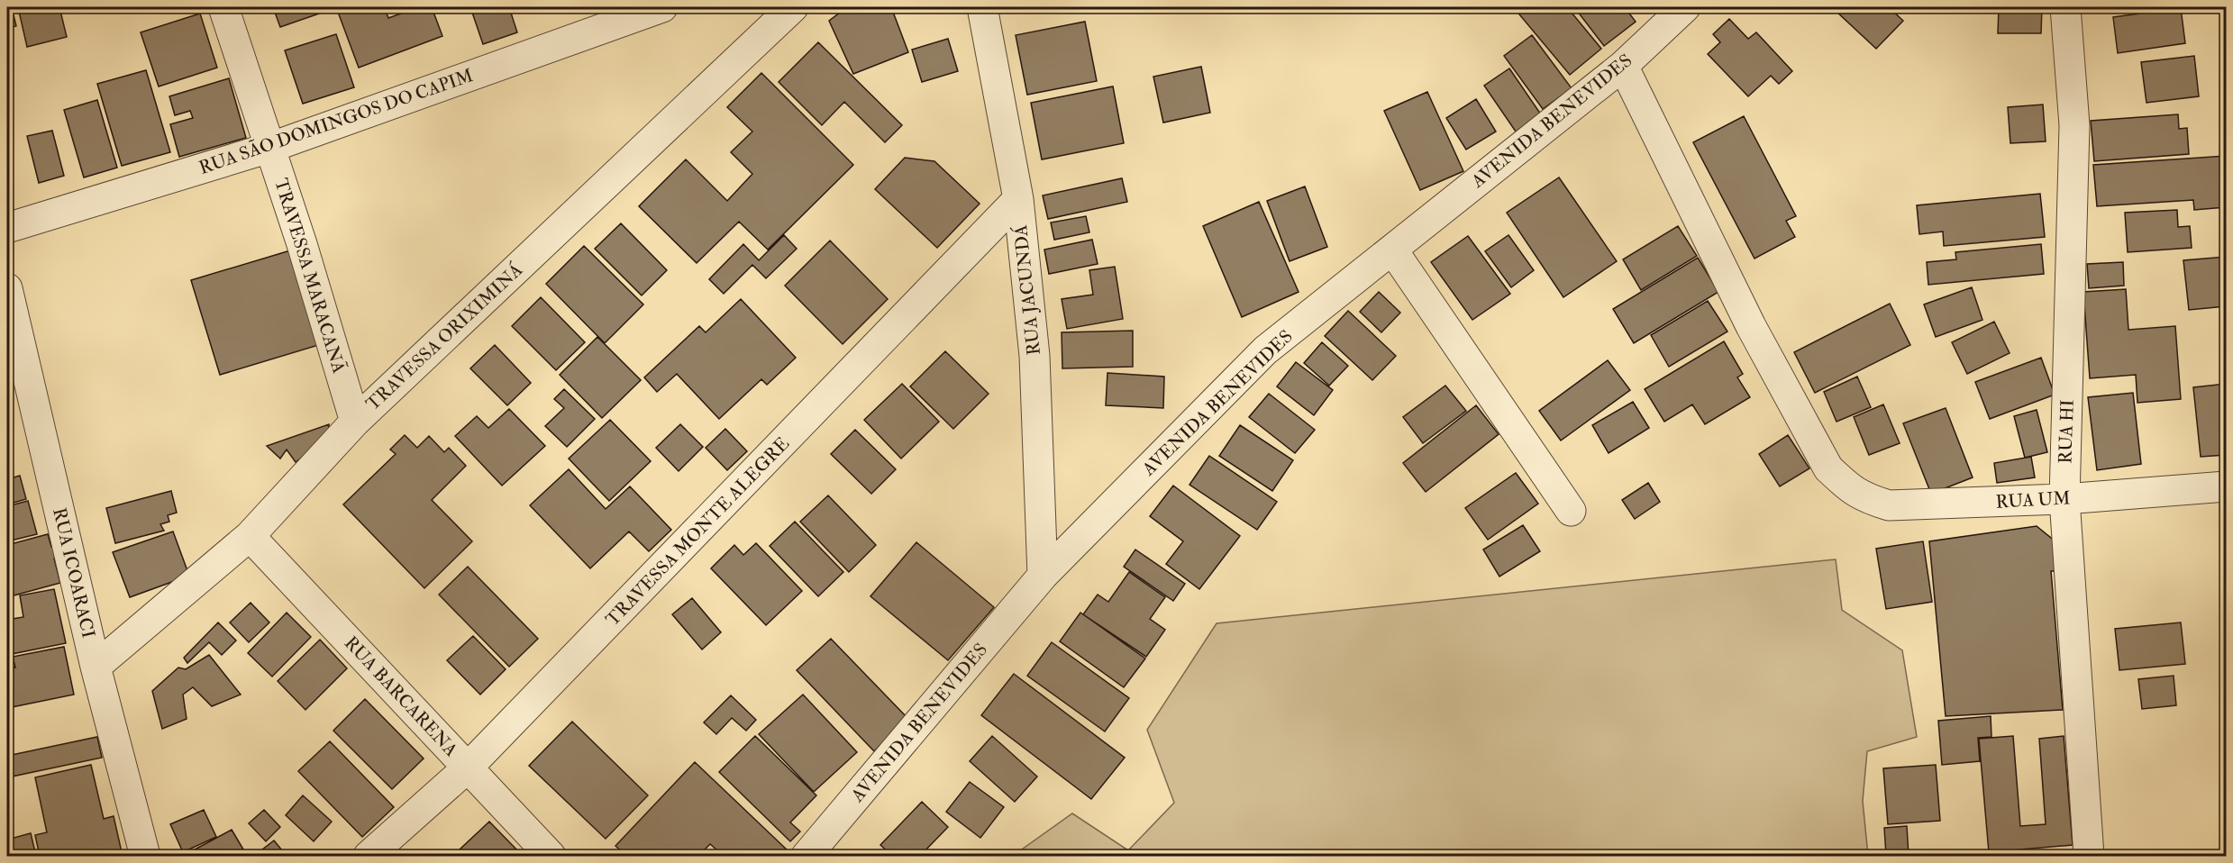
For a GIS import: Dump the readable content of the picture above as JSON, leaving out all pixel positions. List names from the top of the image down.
{
  "streets": {
    "street": [
      "AVENIDA BENEVIDES",
      "RUA SÃO DOMINGOS DO CAPIM",
      "TRAVESSA MARACANÃ",
      "RUA JACUNDÁ",
      "TRAVESSA ORIXIMINÁ",
      "RUA HI",
      "RUA UM",
      "TRAVESSA MONTE ALEGRE",
      "RUA ICOARACI",
      "RUA BARCARENA"
    ]
  },
  "crossings": [
    ["AVENIDA BENEVIDES", "RUA JACUNDÁ"],
    ["AVENIDA BENEVIDES", "RUA UM"],
    ["RUA SÃO DOMINGOS DO CAPIM", "TRAVESSA MARACANÃ"],
    ["TRAVESSA MARACANÃ", "TRAVESSA ORIXIMINÁ"],
    ["RUA JACUNDÁ", "TRAVESSA MONTE ALEGRE"],
    ["TRAVESSA ORIXIMINÁ", "RUA ICOARACI"],
    ["TRAVESSA ORIXIMINÁ", "RUA BARCARENA"],
    ["RUA HI", "RUA UM"],
    ["TRAVESSA MONTE ALEGRE", "RUA BARCARENA"]
  ]
}
